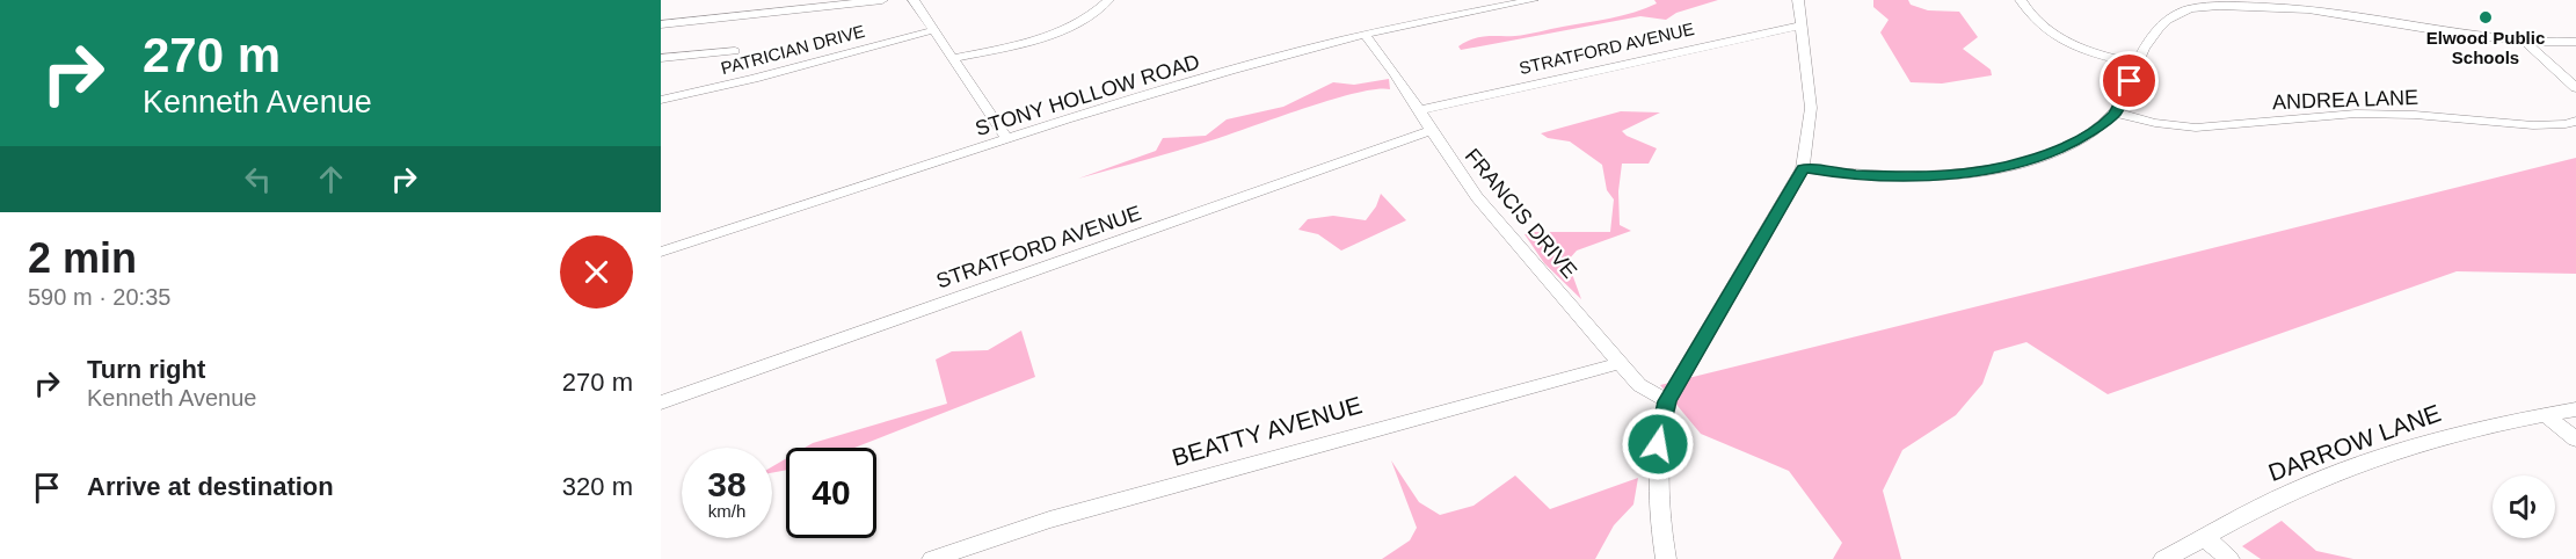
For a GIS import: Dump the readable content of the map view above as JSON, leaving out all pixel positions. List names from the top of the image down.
{
  "streets": {
    "street": [
      "STRATFORD AVENUE",
      "PATRICIAN DRIVE",
      "STONY HOLLOW ROAD",
      "ANDREA LANE",
      "FRANCIS DRIVE",
      "BEATTY AVENUE",
      "DARROW LANE"
    ]
  },
  "crossings": [
    ["STRATFORD AVENUE", "FRANCIS DRIVE"],
    ["STONY HOLLOW ROAD", "FRANCIS DRIVE"],
    ["FRANCIS DRIVE", "BEATTY AVENUE"]
  ],
  "places": ["Elwood Public Schools"],
  "page": {
    "turn": ["270 m", "Kenneth Avenue"],
    "heading": ["2 min", "590 m · 20:35"],
    "list": [
      {
        "name": "Turn right",
        "note": "Kenneth Avenue",
        "value": "270 m"
      },
      {
        "name": "Arrive at destination",
        "value": "320 m"
      }
    ],
    "speed": "38 km/h",
    "limit": "40"
  }
}
